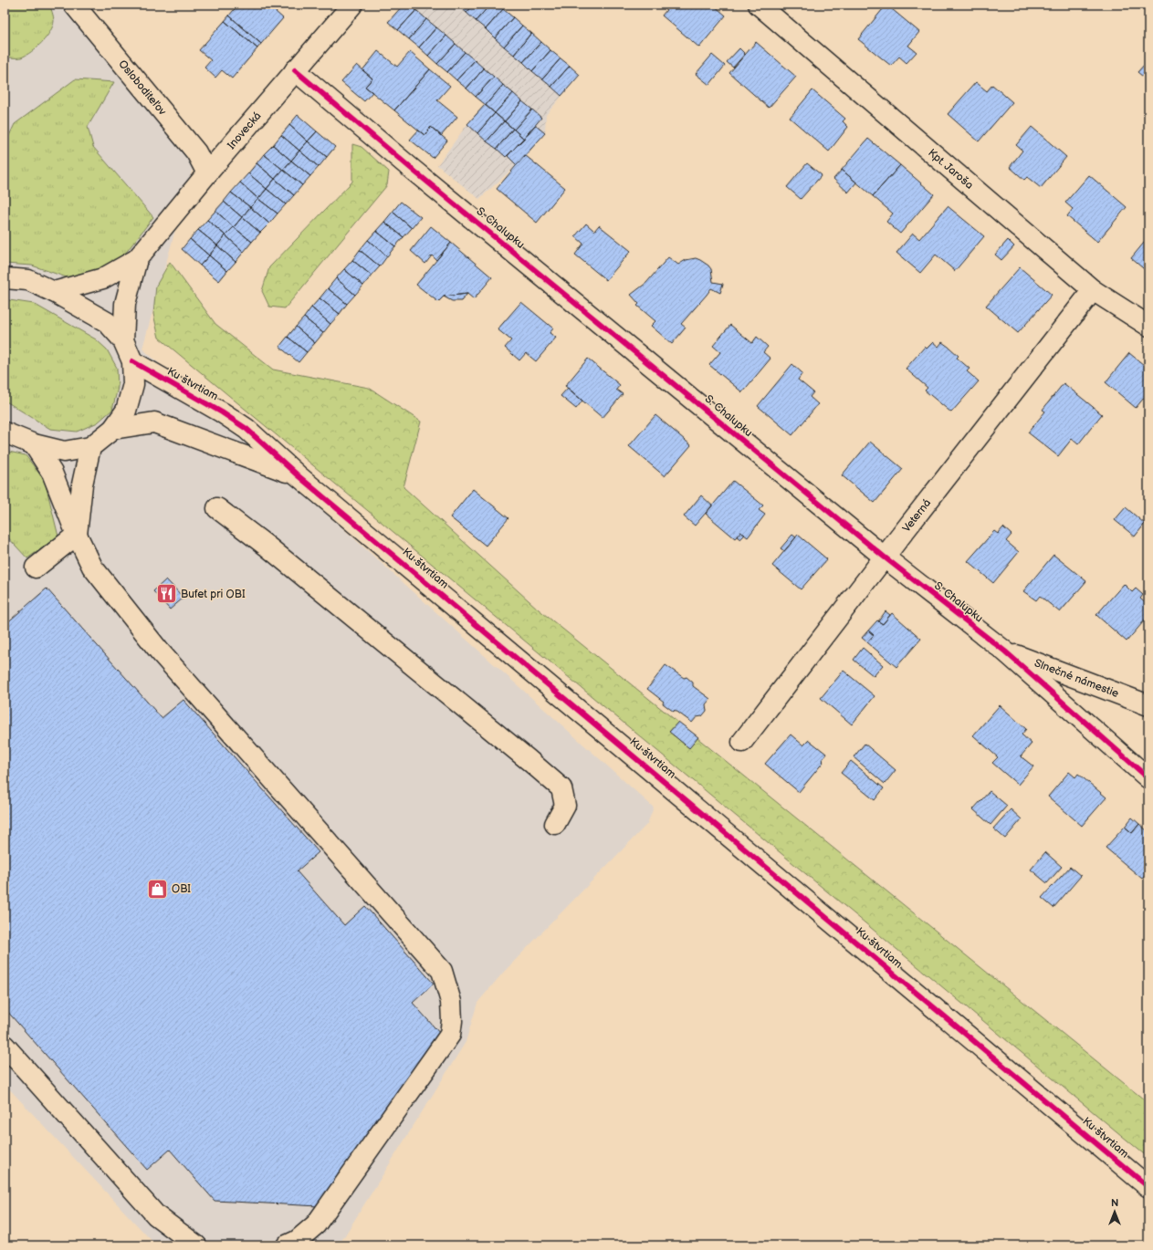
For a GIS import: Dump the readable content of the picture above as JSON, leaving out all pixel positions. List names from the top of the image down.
{
  "streets": {
    "street": [
      "Osloboditeľov",
      "Inovecká",
      "Kpt. Jaroša",
      "S. Chalupku",
      "Ku štvrtiam",
      "Veterná",
      "Slnečné námestie"
    ]
  },
  "crossings": [
    ["Osloboditeľov", "Inovecká"],
    ["Inovecká", "S. Chalupku"],
    ["Inovecká", "Ku štvrtiam"],
    ["Kpt. Jaroša", "Veterná"],
    ["S. Chalupku", "Veterná"],
    ["S. Chalupku", "Slnečné námestie"]
  ],
  "places": {
    "restaurant": ["Bufet pri OBI"],
    "shop": ["OBI"]
  },
  "north": "top"
}
